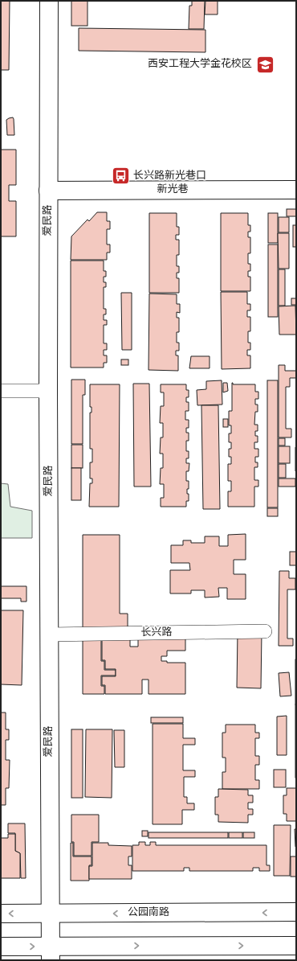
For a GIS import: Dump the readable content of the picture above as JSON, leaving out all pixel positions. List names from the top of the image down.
{
  "streets": {
    "street": [
      "新光巷",
      "爱民路",
      "长兴路",
      "公园南路"
    ]
  },
  "crossings": [
    ["新光巷", "爱民路"],
    ["爱民路", "长兴路"],
    ["爱民路", "公园南路"]
  ],
  "places": {
    "school or university": ["西安工程大学金花校区"],
    "bus stop": ["长兴路新光巷口"]
  }
}
